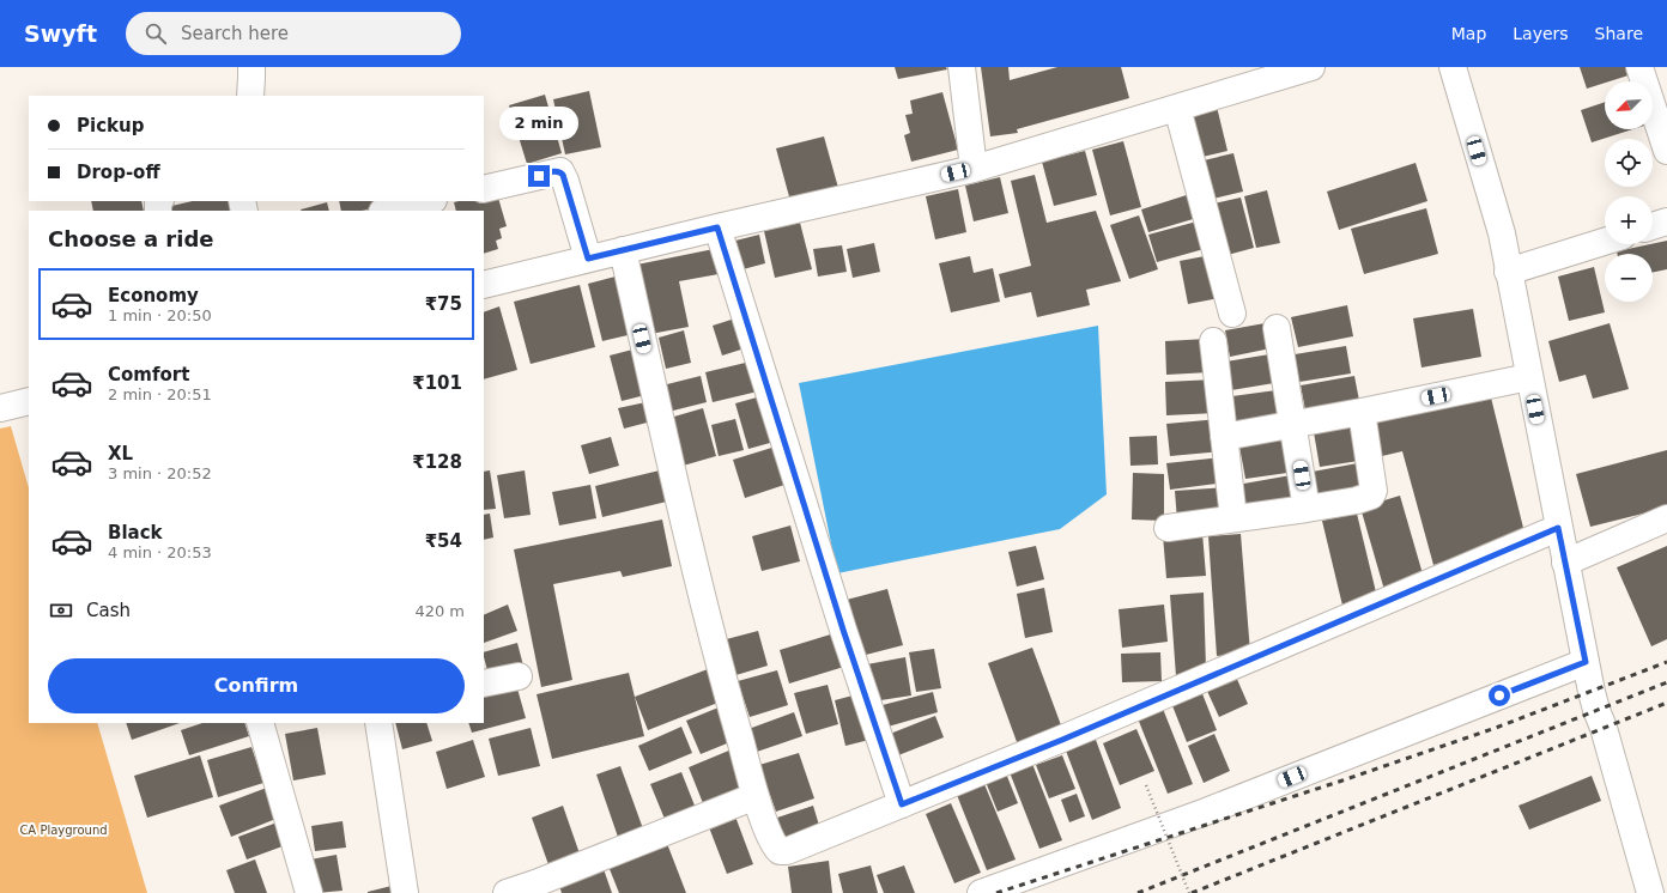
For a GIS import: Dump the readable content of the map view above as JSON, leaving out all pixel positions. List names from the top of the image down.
{
  "parks": ["CA Playground"],
  "north": "bottom left",
  "page": {
    "header": "Swyft",
    "search": "Search here",
    "nav": ["Map", "Layers", "Share"],
    "map_buttons": ["+", "−"],
    "banner": ["Pickup", "Drop-off"],
    "bubble": "2 min",
    "heading": "Choose a ride",
    "list": [
      {
        "name": "Economy",
        "note": "1 min · 20:50",
        "value": "₹75"
      },
      {
        "name": "Comfort",
        "note": "2 min · 20:51",
        "value": "₹101"
      },
      {
        "name": "XL",
        "note": "3 min · 20:52",
        "value": "₹128"
      },
      {
        "name": "Black",
        "note": "4 min · 20:53",
        "value": "₹54"
      }
    ],
    "pay": ["Cash", "420 m"],
    "buttons": "Confirm"
  }
}
